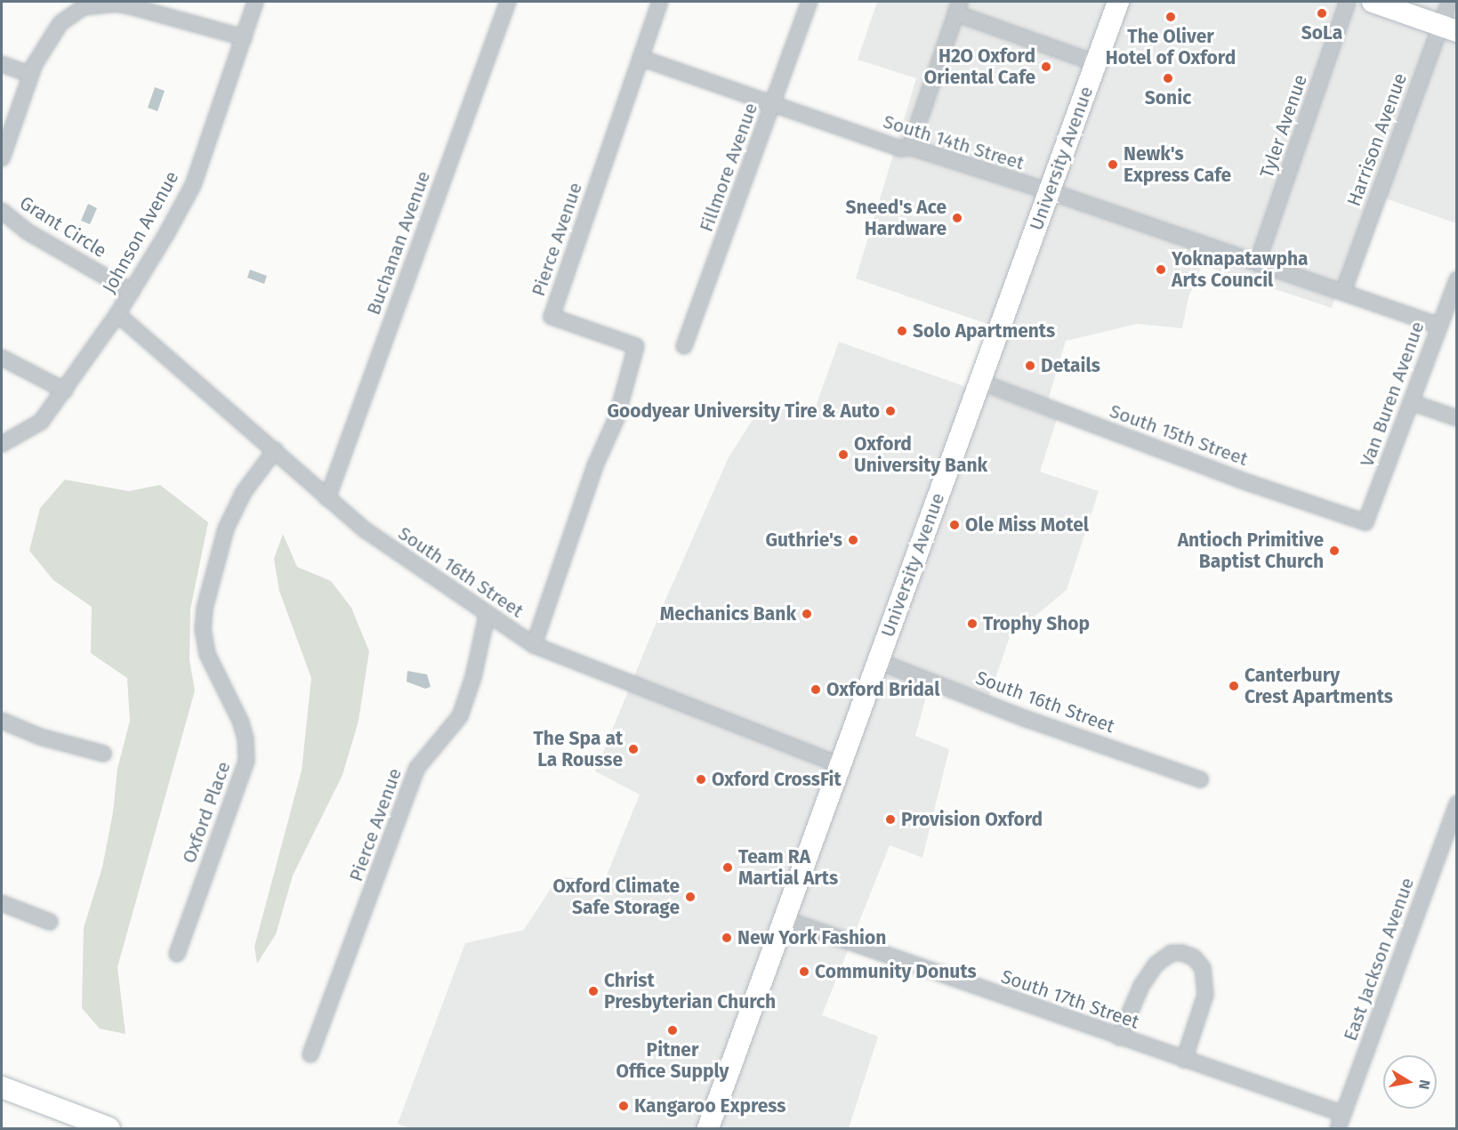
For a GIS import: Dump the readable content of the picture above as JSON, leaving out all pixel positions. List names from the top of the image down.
{
  "streets": {
    "main road": ["University Avenue"],
    "street": [
      "Tyler Avenue",
      "Harrison Avenue",
      "South 14th Street",
      "Fillmore Avenue",
      "Grant Circle",
      "Johnson Avenue",
      "Pierce Avenue",
      "Buchanan Avenue",
      "Van Buren Avenue",
      "South 15th Street",
      "South 16th Street",
      "Oxford Place",
      "East Jackson Avenue",
      "South 17th Street"
    ]
  },
  "crossings": [
    ["Tyler Avenue", "South 14th Street"],
    ["Harrison Avenue", "South 14th Street"],
    ["South 14th Street", "University Avenue"],
    ["South 14th Street", "Fillmore Avenue"],
    ["South 14th Street", "Pierce Avenue"],
    ["South 14th Street", "Van Buren Avenue"],
    ["University Avenue", "South 15th Street"],
    ["University Avenue", "South 16th Street"],
    ["University Avenue", "South 17th Street"],
    ["Grant Circle", "Johnson Avenue"],
    ["Johnson Avenue", "South 16th Street"],
    ["Pierce Avenue", "South 16th Street"],
    ["Buchanan Avenue", "South 16th Street"],
    ["Van Buren Avenue", "South 15th Street"],
    ["South 16th Street", "Oxford Place"],
    ["East Jackson Avenue", "South 17th Street"]
  ],
  "places": [
    "SoLa",
    "The Oliver Hotel of Oxford",
    "H2O Oxford Oriental Cafe",
    "Sonic",
    "Newk's Express Cafe",
    "Sneed's Ace Hardware",
    "Yoknapatawpha Arts Council",
    "Solo Apartments",
    "Details",
    "Goodyear University Tire & Auto",
    "Oxford University Bank",
    "Ole Miss Motel",
    "Guthrie's",
    "Antioch Primitive Baptist Church",
    "Mechanics Bank",
    "Trophy Shop",
    "Canterbury Crest Apartments",
    "Oxford Bridal",
    "The Spa at La Rousse",
    "Oxford CrossFit",
    "Provision Oxford",
    "Team RA Martial Arts",
    "Oxford Climate Safe Storage",
    "New York Fashion",
    "Community Donuts",
    "Christ Presbyterian Church",
    "Pitner Office Supply",
    "Kangaroo Express"
  ],
  "north": "right"
}
